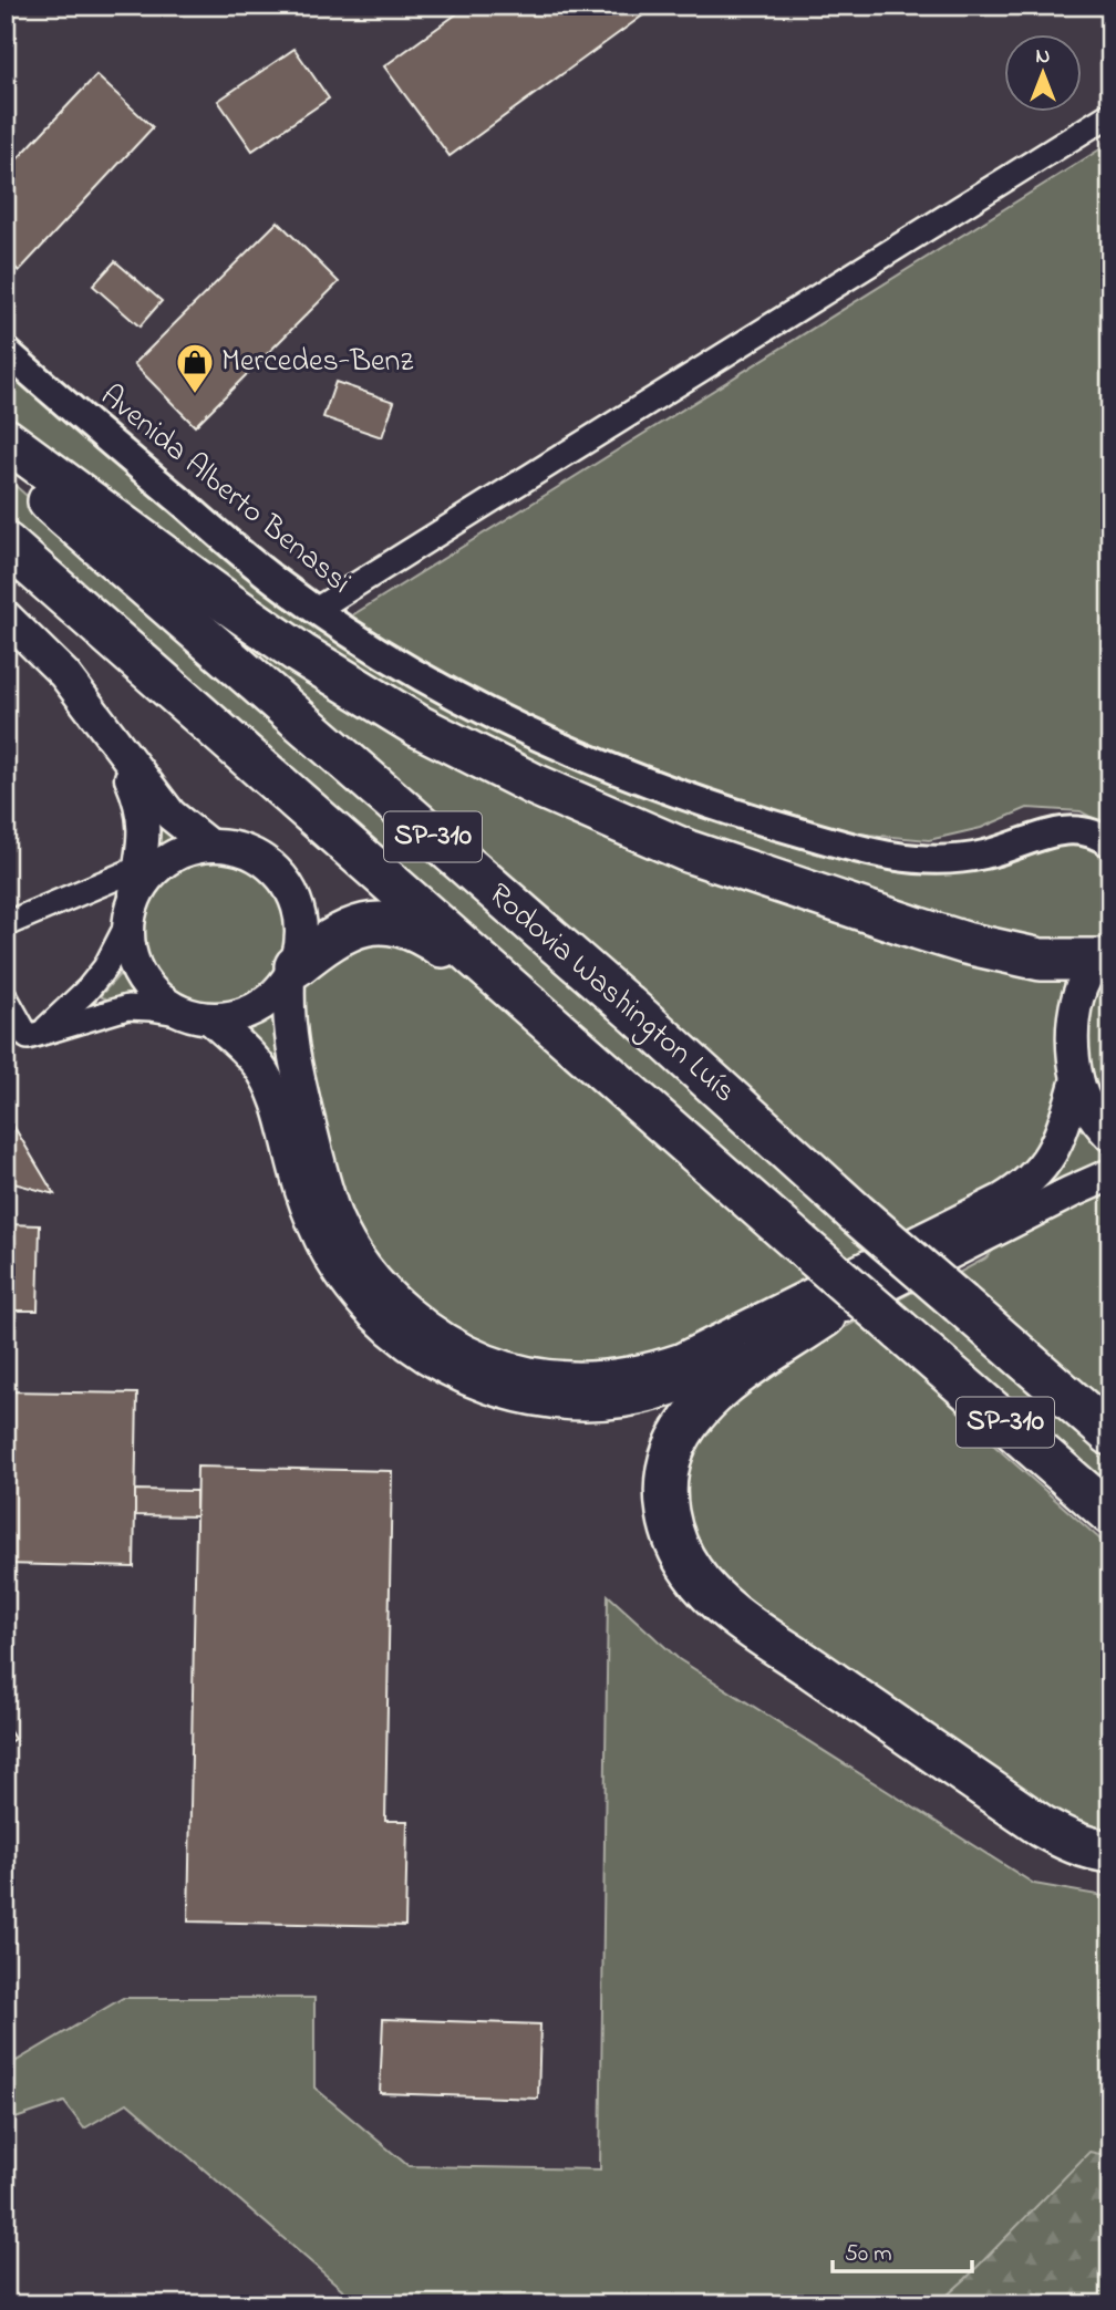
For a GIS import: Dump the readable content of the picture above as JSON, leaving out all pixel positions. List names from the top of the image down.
{
  "streets": {
    "highway": ["SP-310", "Rodovia Washington Luís"],
    "street": ["Avenida Alberto Benassi"]
  },
  "places": {
    "shop": ["Mercedes-Benz"]
  },
  "scale_bar": "50 m",
  "north": "top"
}
